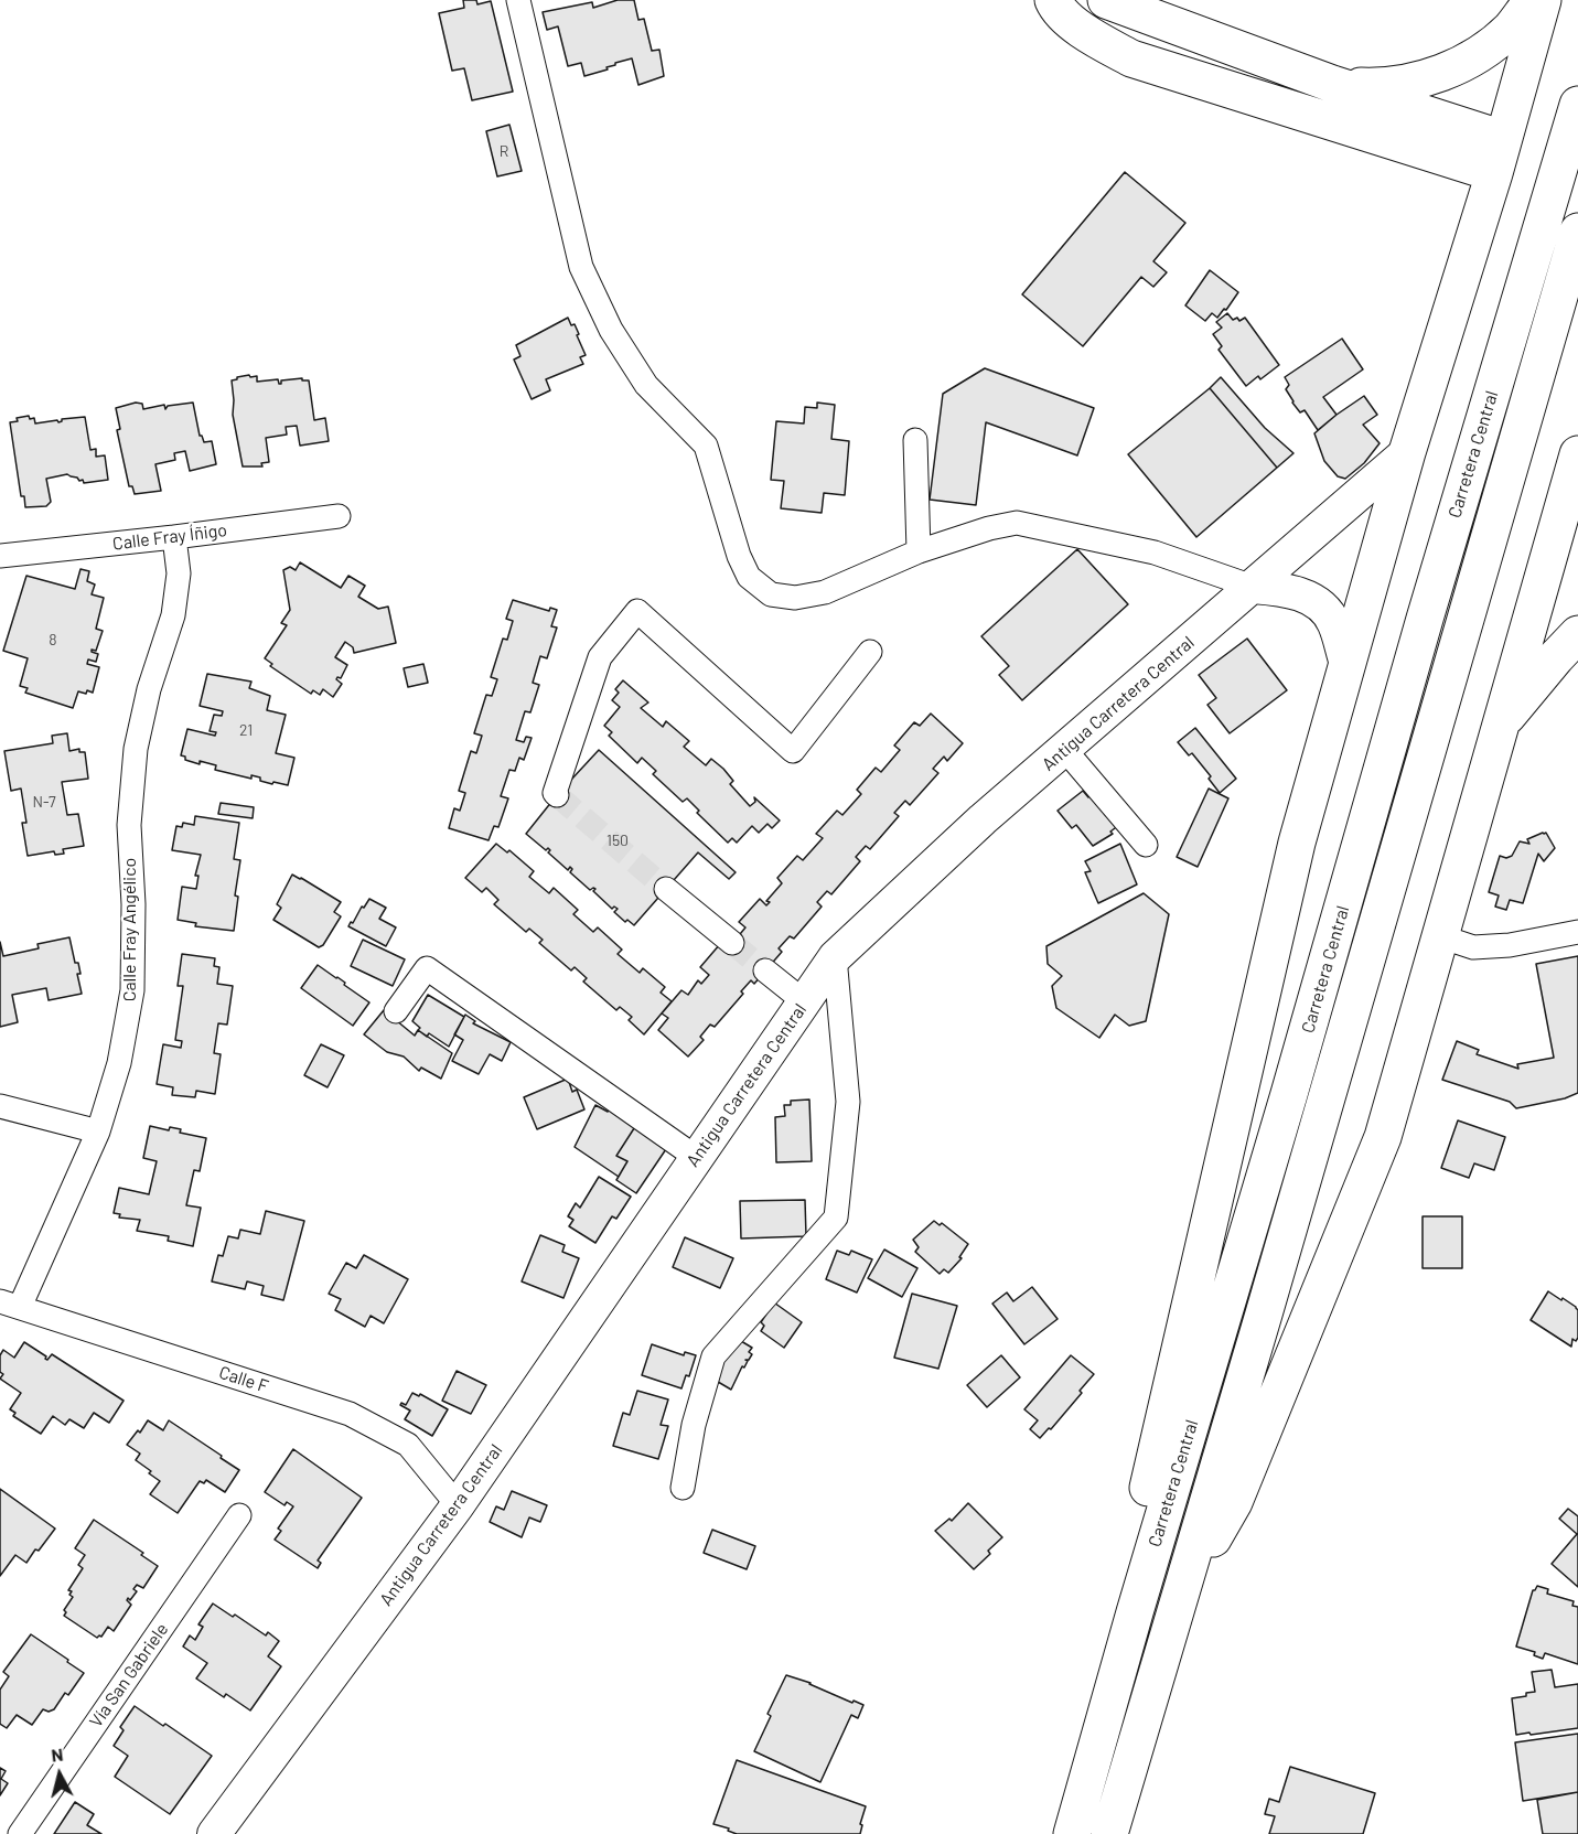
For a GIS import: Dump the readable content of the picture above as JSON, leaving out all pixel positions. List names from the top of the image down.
{
  "streets": {
    "highway": ["Carretera Central"],
    "street": [
      "Calle Fray Íñigo",
      "Antigua Carretera Central",
      "Calle Fray Angélico",
      "Calle F",
      "Vía San Gabriele"
    ]
  },
  "crossings": [
    ["Calle Fray Íñigo", "Calle Fray Angélico"],
    ["Antigua Carretera Central", "Calle F"],
    ["Calle Fray Angélico", "Calle F"]
  ],
  "house_numbers": [
    "R",
    "8",
    "21",
    "N-7",
    "150"
  ],
  "north": "top"
}
